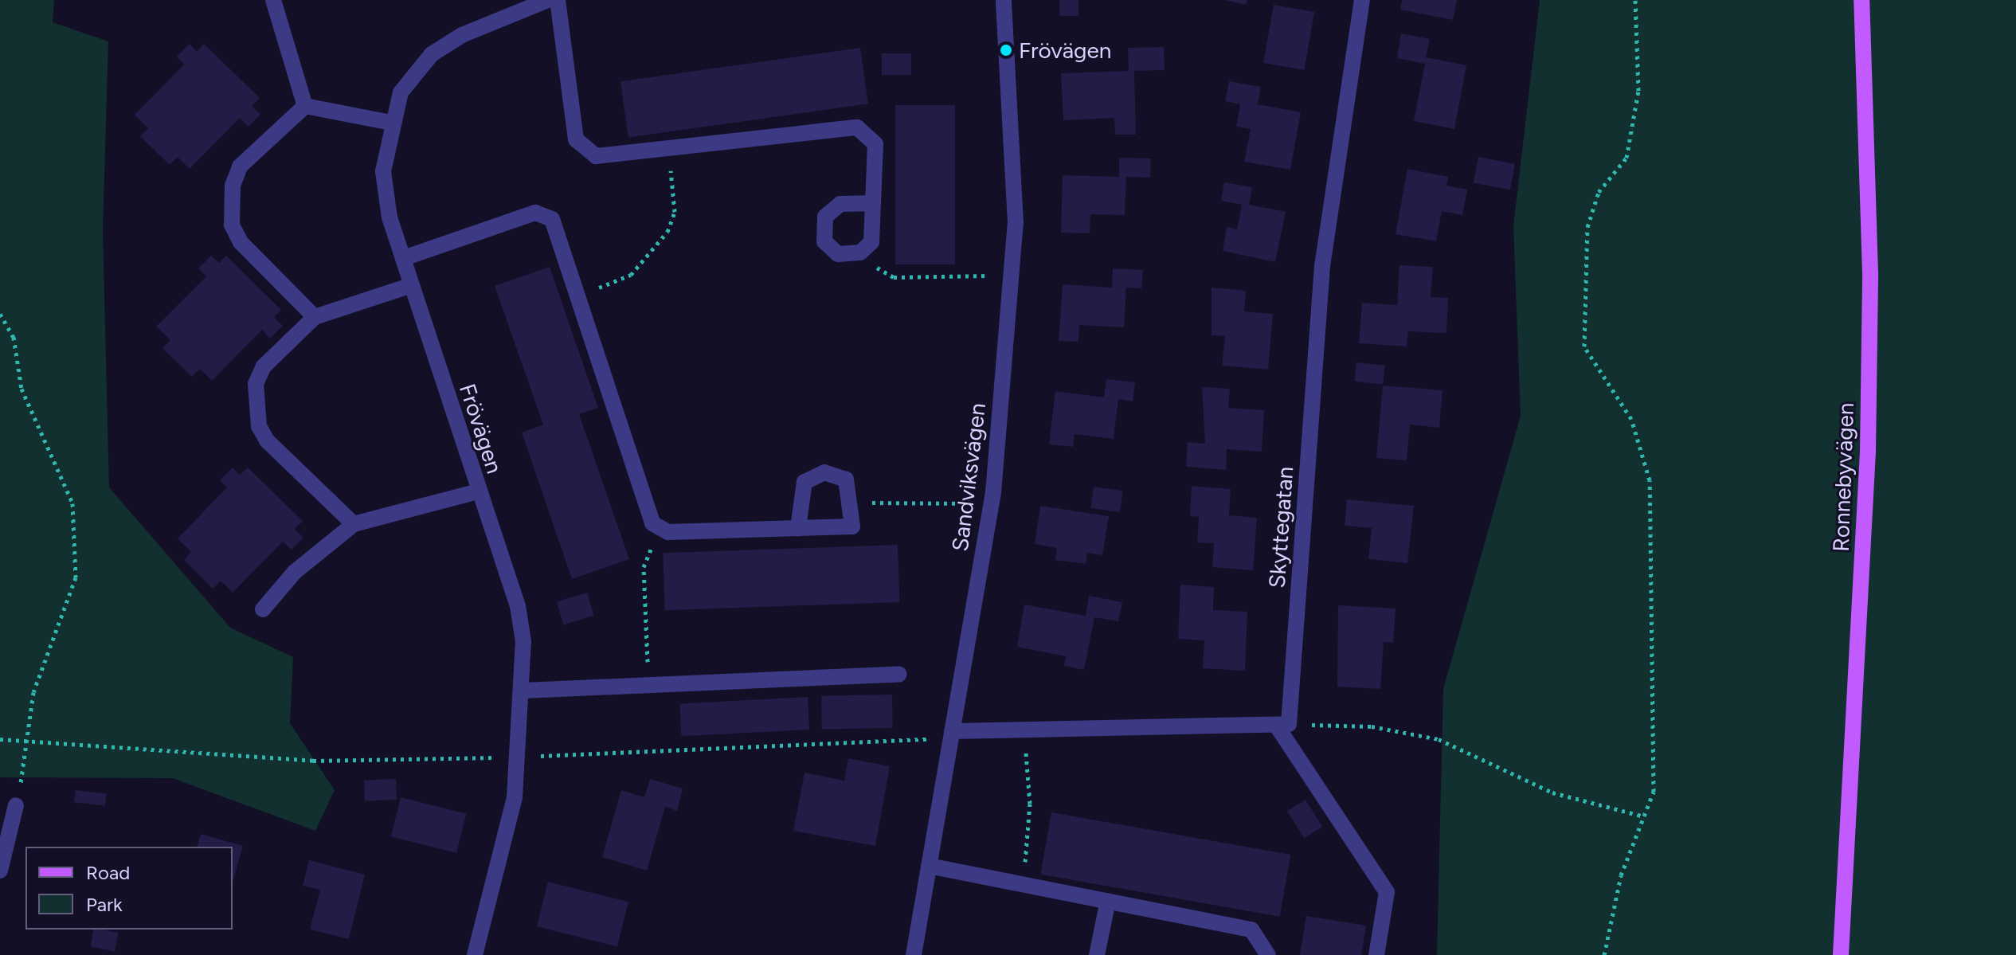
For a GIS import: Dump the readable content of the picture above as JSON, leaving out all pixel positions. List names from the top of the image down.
{
  "streets": {
    "main road": ["Ronnebyvägen"],
    "street": ["Frövägen", "Sandviksvägen", "Skyttegatan"]
  },
  "places": ["Frövägen"],
  "legend": ["Road", "Park"]
}
